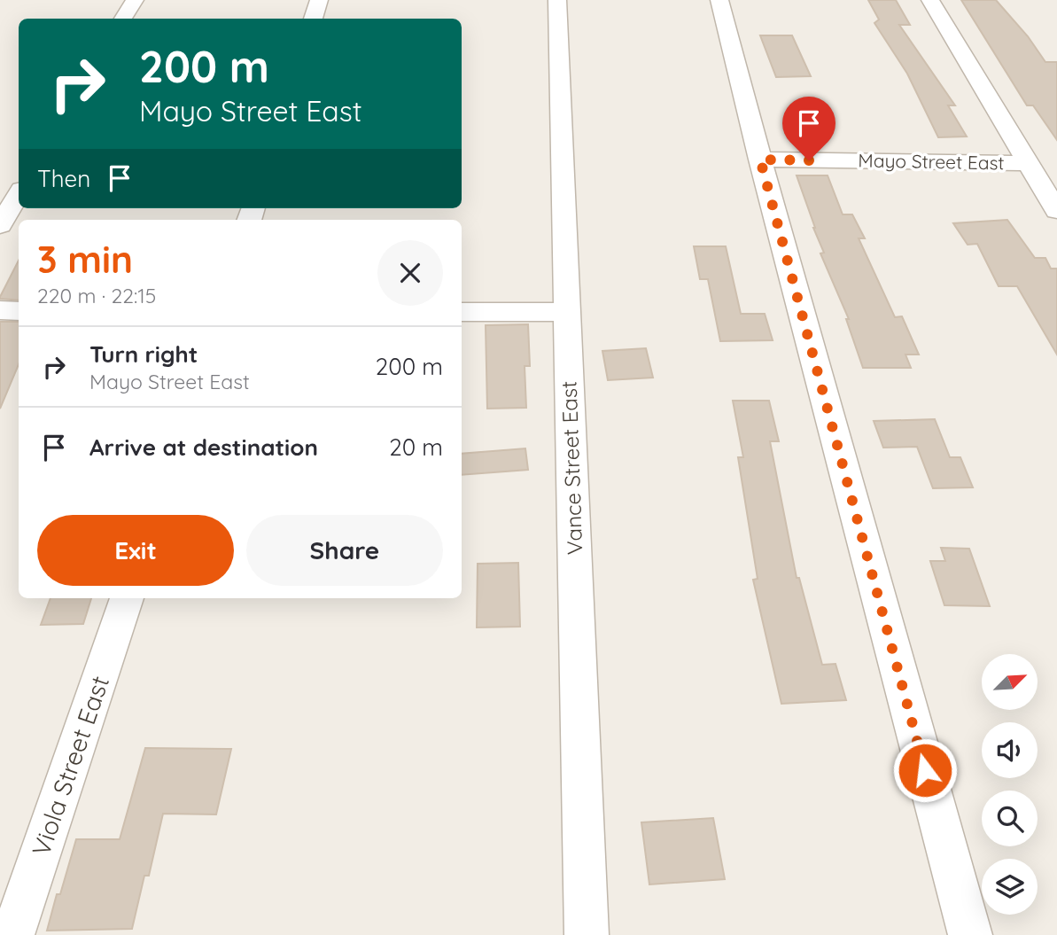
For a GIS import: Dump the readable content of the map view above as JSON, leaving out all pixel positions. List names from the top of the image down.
{
  "streets": {
    "street": ["Mayo Street East", "Vance Street East", "Viola Street East"]
  },
  "north": "top right",
  "page": {
    "turn": ["200 m", "Mayo Street East"],
    "then": "Then",
    "heading": ["3 min", "220 m · 22:15"],
    "list": [
      {
        "name": "Turn right",
        "note": "Mayo Street East",
        "value": "200 m"
      },
      {
        "name": "Arrive at destination",
        "value": "20 m"
      }
    ],
    "buttons": ["Exit", "Share"]
  }
}
